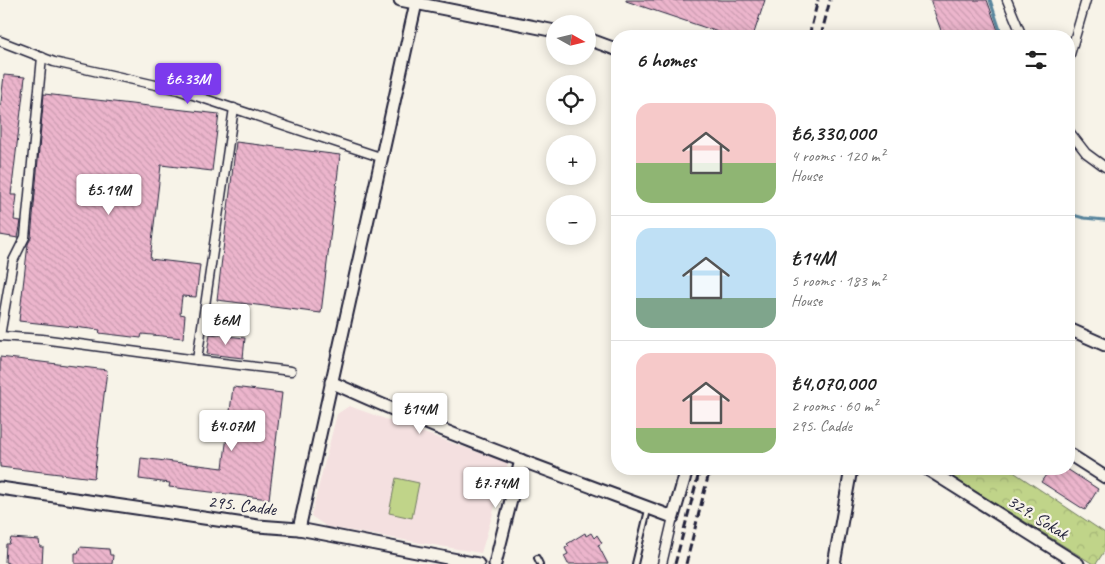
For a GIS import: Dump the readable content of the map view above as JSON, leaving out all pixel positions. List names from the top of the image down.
{
  "streets": {
    "street": ["295. Cadde", "329. Sokak"]
  },
  "north": "right",
  "page": {
    "map_buttons": ["+", "−"],
    "heading": "6 homes",
    "price": [
      "₺6.33M",
      "₺5.19M",
      "₺6M",
      "₺14M",
      "₺4.07M",
      "₺7.74M"
    ],
    "list": [
      {
        "name": "₺6,330,000",
        "note": "4 rooms · 120 m² · House"
      },
      {
        "name": "₺14M",
        "note": "5 rooms · 183 m² · House"
      },
      {
        "name": "₺4,070,000",
        "note": "2 rooms · 60 m² · 295. Cadde"
      }
    ]
  }
}
